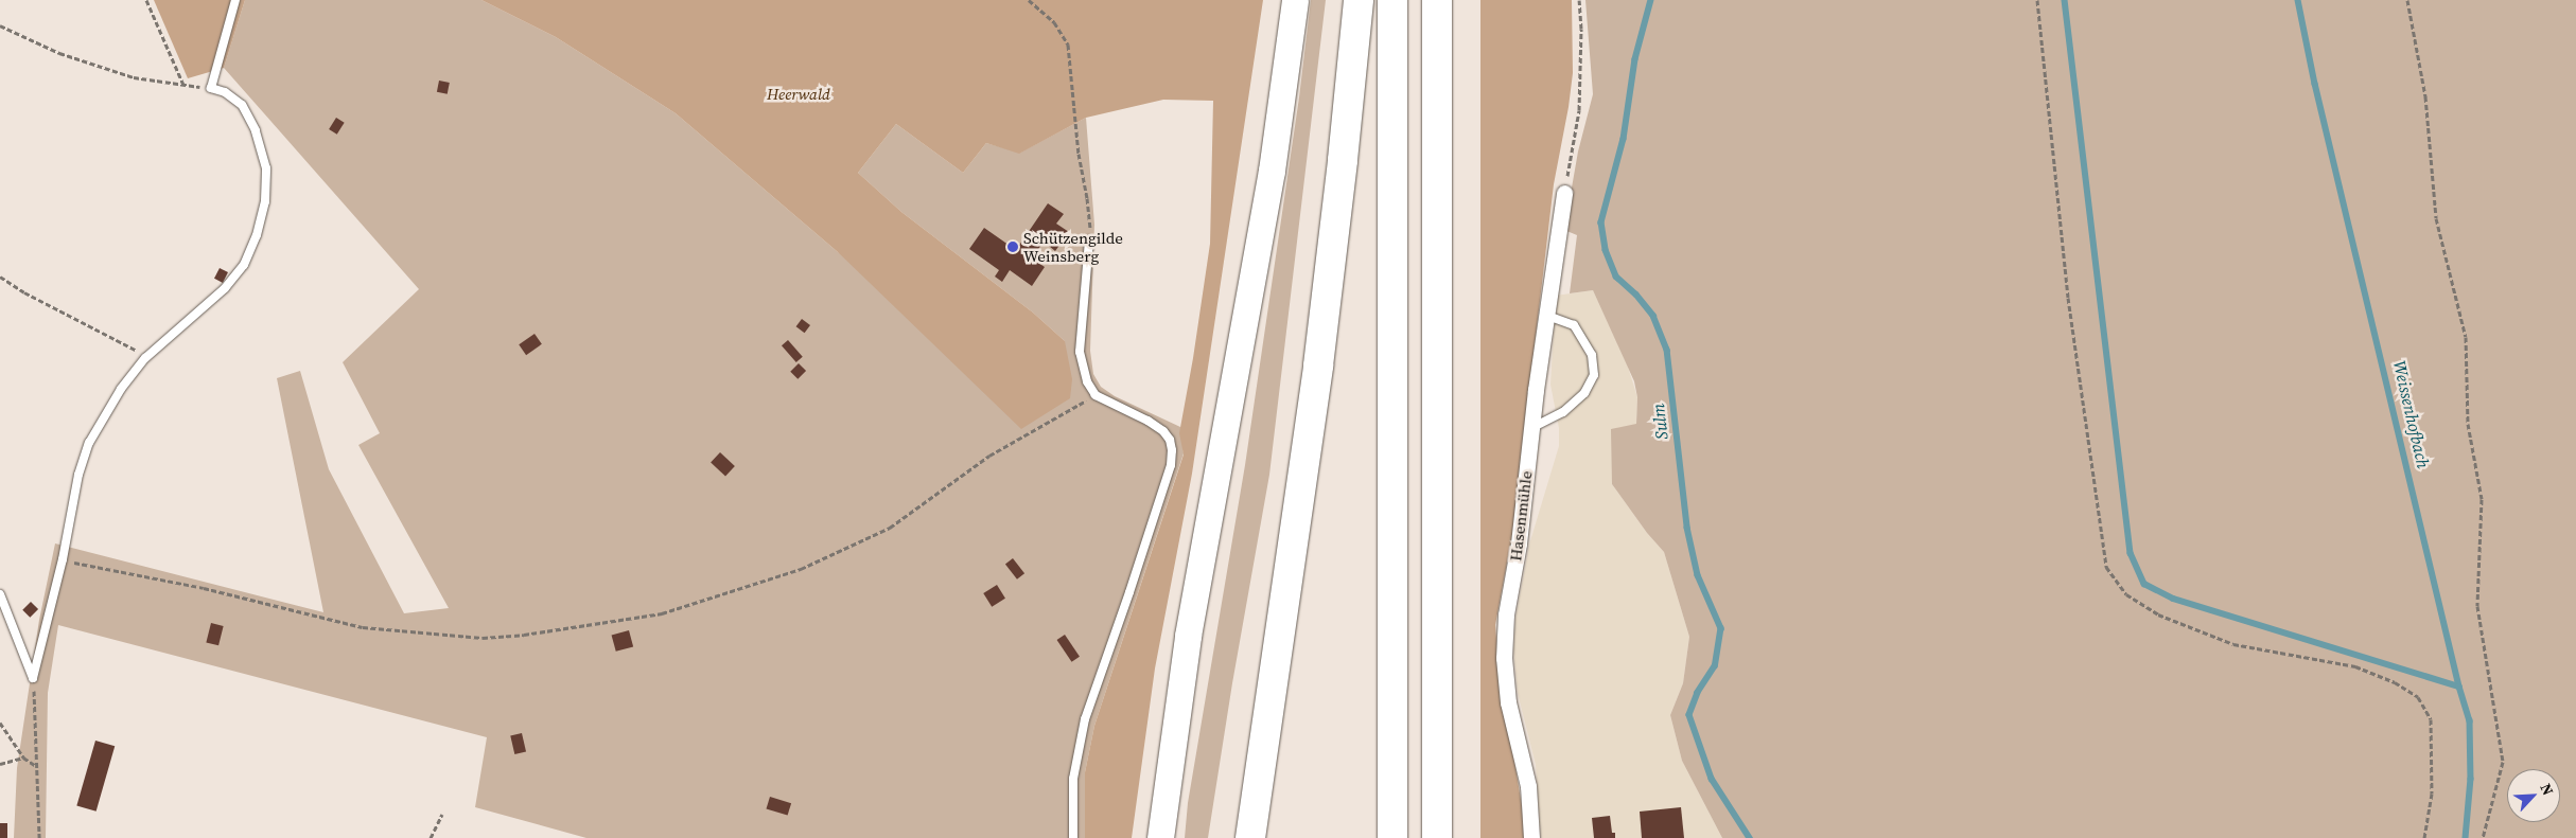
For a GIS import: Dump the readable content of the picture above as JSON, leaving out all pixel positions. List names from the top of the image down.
{
  "streets": {
    "street": ["Hasenmühle"]
  },
  "water": ["Weissenhofbach", "Sulm"],
  "parks": ["Heerwald"],
  "places": ["Schützengilde Weinsberg"],
  "north": "top right"
}
